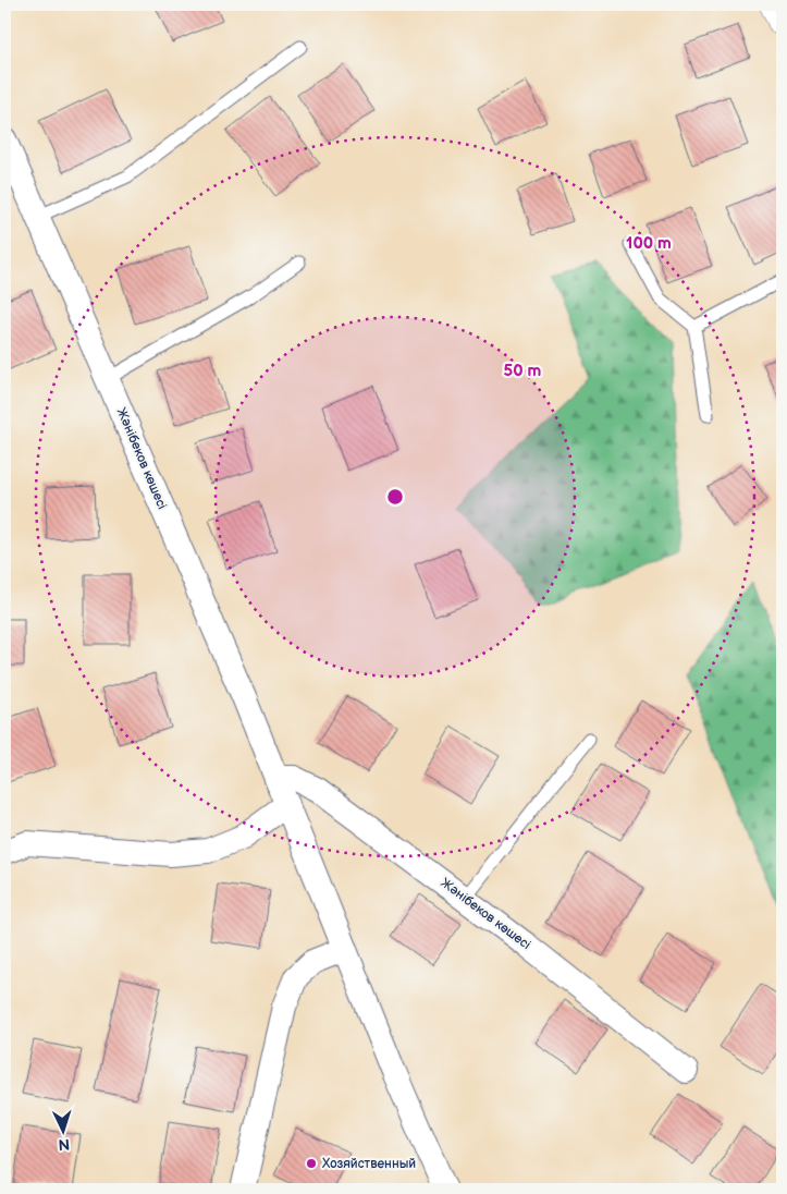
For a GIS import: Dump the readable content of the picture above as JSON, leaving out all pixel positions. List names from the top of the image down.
{
  "streets": {
    "street": ["Жәнібеков көшесі"]
  },
  "places": ["Хозяйственный"],
  "north": "bottom",
  "rings": ["100 m", "50 m"]
}
